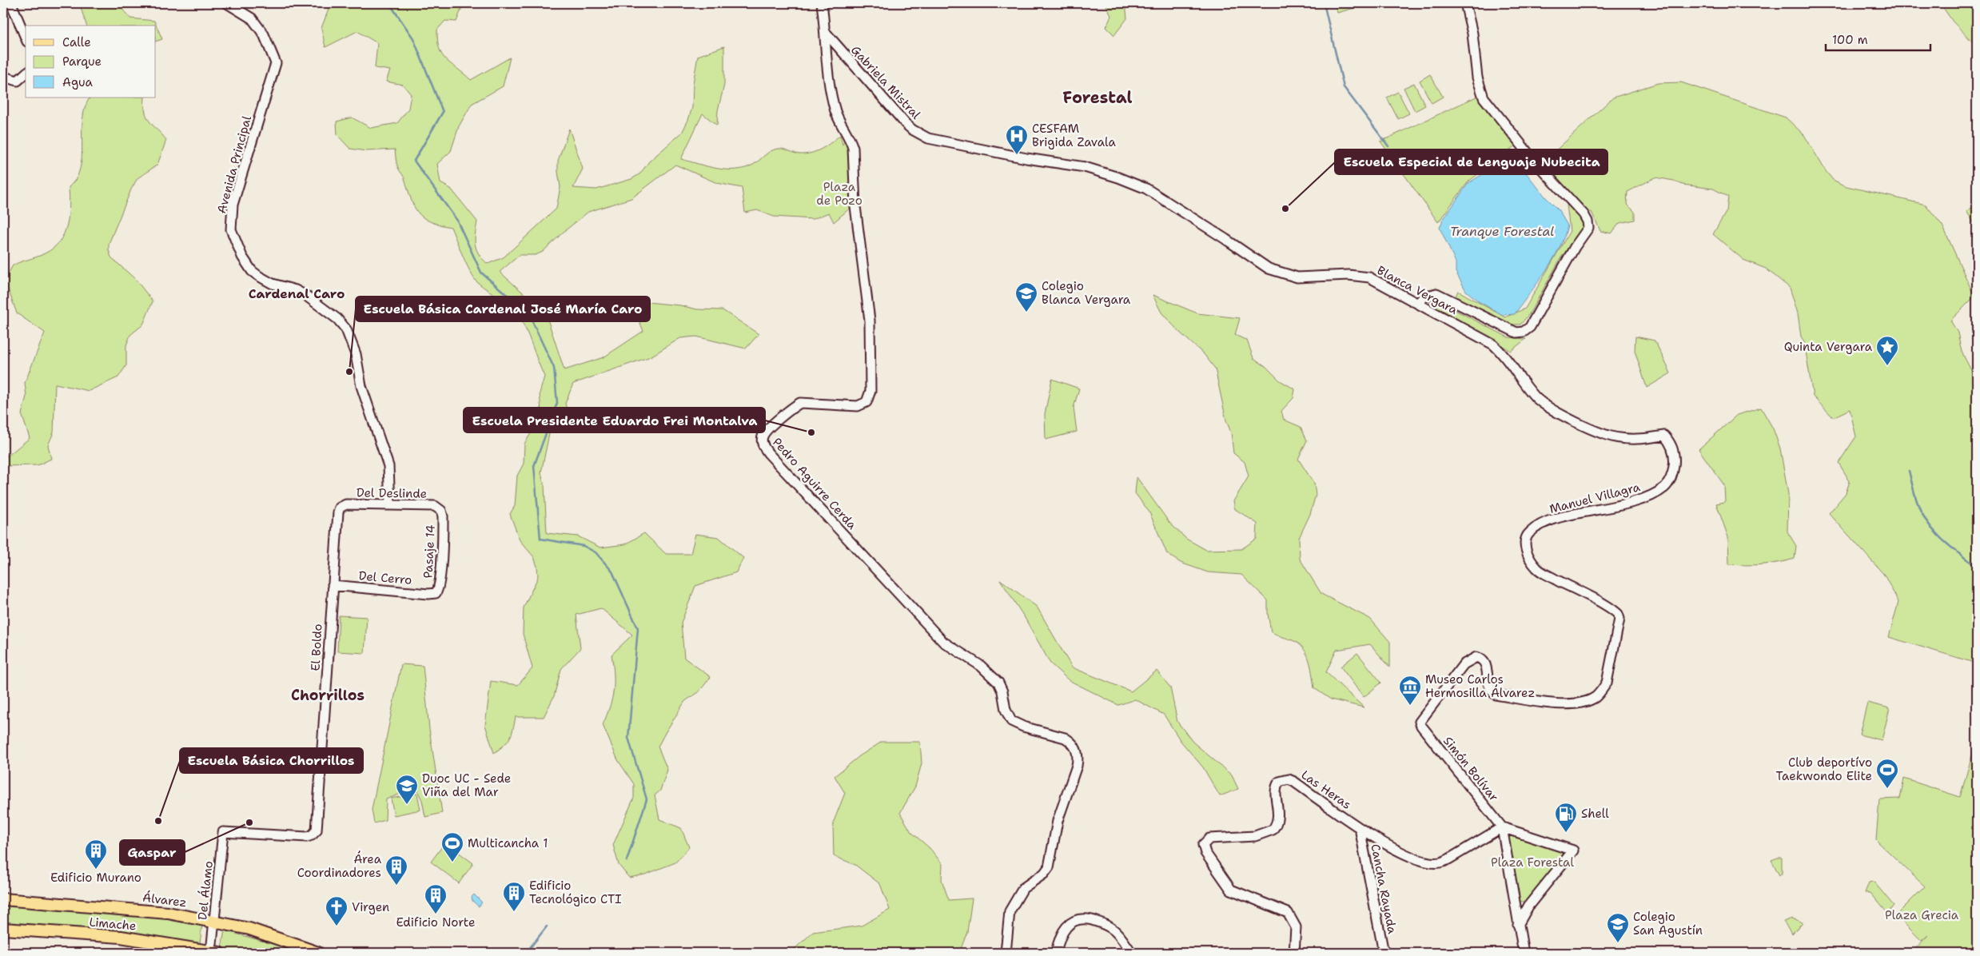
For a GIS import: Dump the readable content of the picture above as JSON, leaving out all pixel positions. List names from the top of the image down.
{
  "streets": {
    "main road": ["Álvarez", "Limache"],
    "street": [
      "Gabriela Mistral",
      "Avenida Principal",
      "Blanca Vergara",
      "Pedro Aguirre Cerda",
      "Del Deslinde",
      "Manuel Villagra",
      "Pasaje 14",
      "Del Cerro",
      "El Boldo",
      "Simón Bolívar",
      "Las Heras",
      "Cancha Rayada",
      "Del Álamo"
    ]
  },
  "crossings": [
    ["Gabriela Mistral", "Blanca Vergara"],
    ["Gabriela Mistral", "Pedro Aguirre Cerda"],
    ["Avenida Principal", "Del Deslinde"],
    ["Blanca Vergara", "Manuel Villagra"],
    ["Del Deslinde", "Pasaje 14"],
    ["Del Deslinde", "El Boldo"],
    ["Manuel Villagra", "Simón Bolívar"],
    ["Pasaje 14", "Del Cerro"],
    ["Del Cerro", "El Boldo"],
    ["El Boldo", "Del Álamo"],
    ["Simón Bolívar", "Las Heras"],
    ["Las Heras", "Cancha Rayada"],
    ["Del Álamo", "Álvarez"],
    ["Del Álamo", "Limache"]
  ],
  "districts": ["Forestal", "Cardenal Caro", "Chorrillos"],
  "water": ["Tranque Forestal"],
  "parks": ["Plaza de Pozo", "Plaza Forestal", "Plaza Grecia"],
  "places": {
    "hospital": ["CESFAM Brigida Zavala"],
    "other": [
      "Escuela Especial de Lenguaje Nubecita",
      "Escuela Básica Cardenal José María Caro",
      "Escuela Presidente Eduardo Frei Montalva",
      "Escuela Básica Chorrillos",
      "Gaspar"
    ],
    "school or university": ["Colegio Blanca Vergara", "Duoc UC - Sede Viña del Mar", "Colegio San Agustín"],
    "place": ["Quinta Vergara"],
    "museum": ["Museo Carlos Hermosilla Álvarez"],
    "sports": ["Club deportívo Taekwondo Elite", "Multicancha 1"],
    "fuel station": ["Shell"],
    "building": [
      "Edificio Murano",
      "Área Coordinadores",
      "Edificio Tecnológico CTI",
      "Edificio Norte"
    ],
    "church": ["Virgen"]
  },
  "legend": ["Calle", "Parque", "Agua"],
  "scale_bar": "100 m"
}
